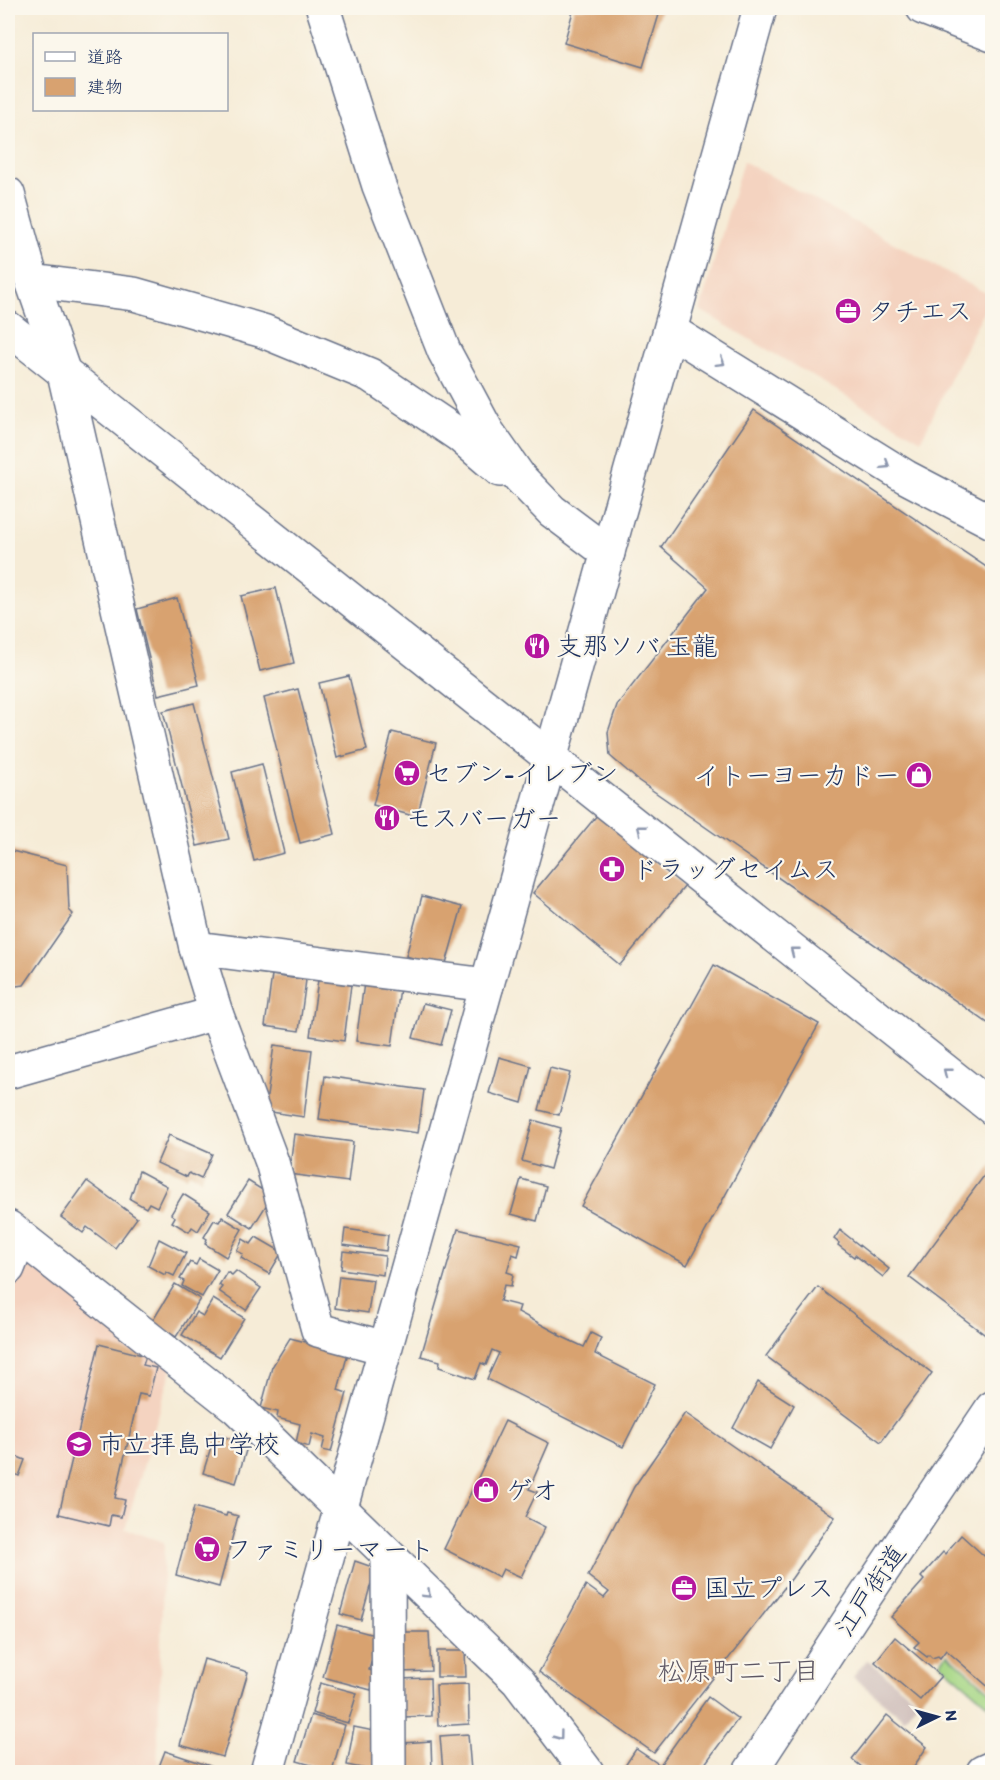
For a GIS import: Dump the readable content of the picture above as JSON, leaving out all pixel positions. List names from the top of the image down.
{
  "streets": {
    "street": ["江戸街道"]
  },
  "districts": ["松原町二丁目"],
  "places": {
    "office": ["タチエス", "国立プレス"],
    "restaurant": ["支那ソバ 玉龍", "モスバーガー"],
    "supermarket": ["セブン-イレブン", "ファミリーマート"],
    "shop": ["イトーヨーカドー", "ゲオ"],
    "pharmacy": ["ドラッグセイムス"],
    "school or university": ["市立拝島中学校"]
  },
  "legend": ["道路", "建物"],
  "north": "right"
}
